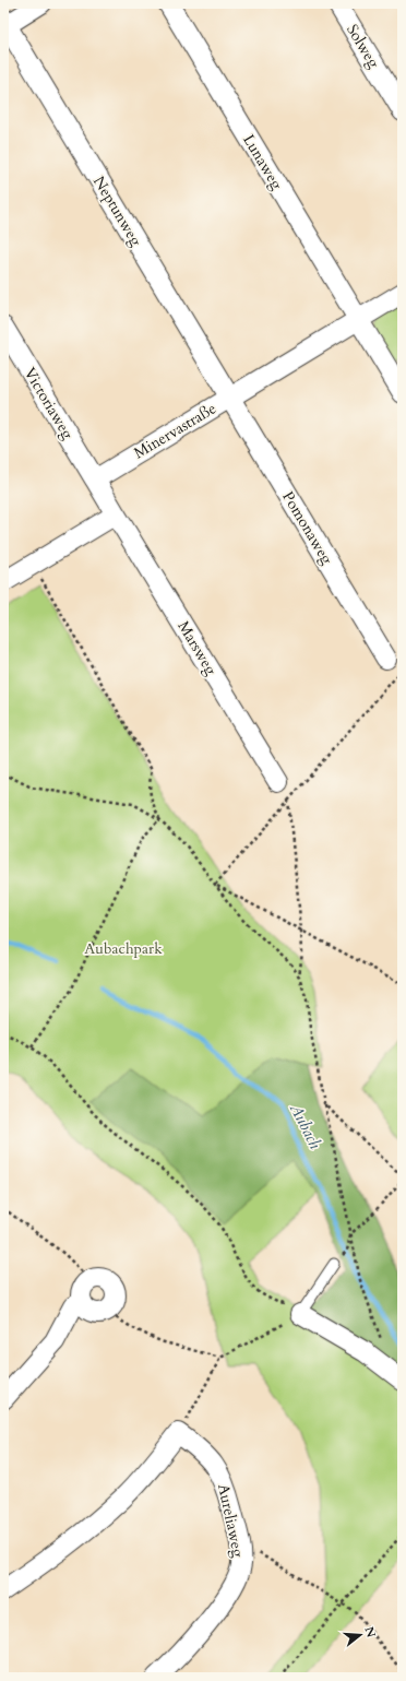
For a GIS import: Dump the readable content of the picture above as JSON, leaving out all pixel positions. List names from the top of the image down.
{
  "streets": {
    "street": [
      "Solweg",
      "Lunaweg",
      "Neptunweg",
      "Victoriaweg",
      "Minervastraße",
      "Pomonaweg",
      "Marsweg",
      "Aureliaweg"
    ]
  },
  "crossings": [
    ["Lunaweg", "Minervastraße"],
    ["Neptunweg", "Minervastraße"],
    ["Neptunweg", "Pomonaweg"],
    ["Victoriaweg", "Minervastraße"],
    ["Minervastraße", "Pomonaweg"]
  ],
  "water": ["Aubach"],
  "parks": ["Aubachpark"],
  "north": "right"
}
